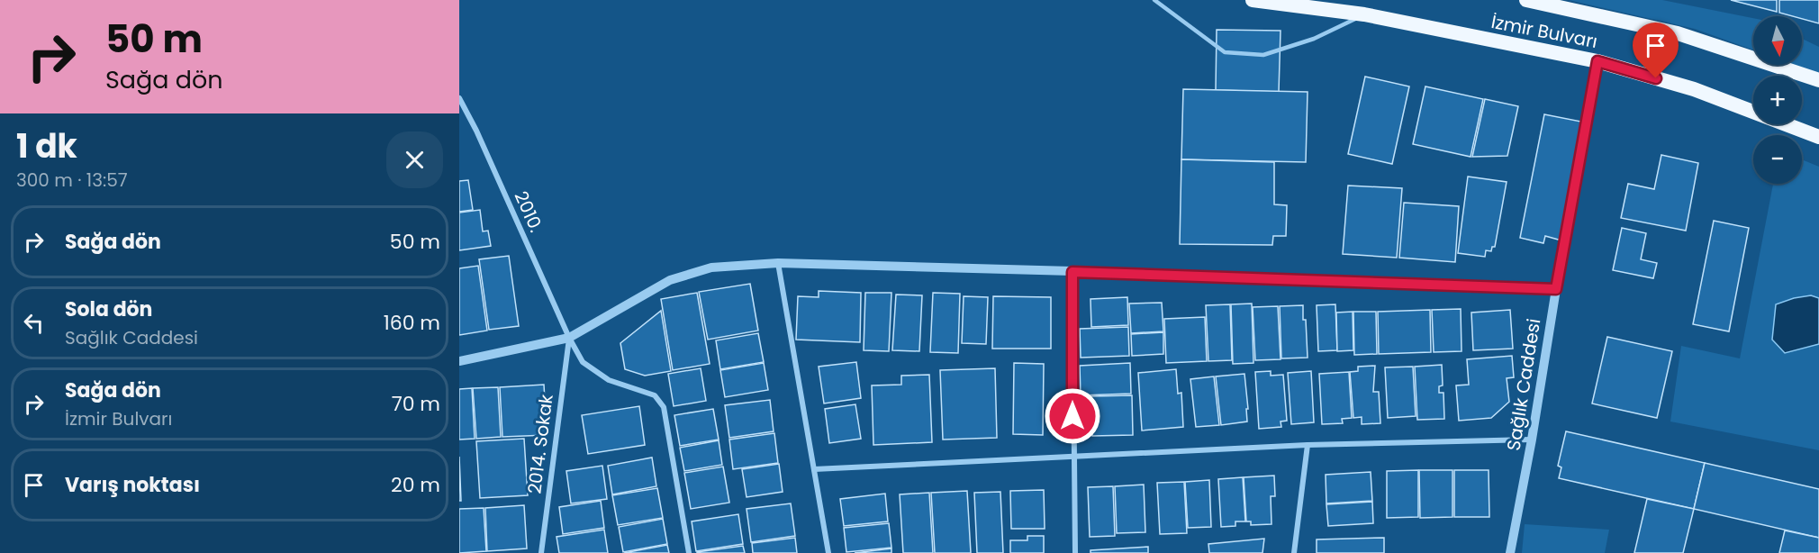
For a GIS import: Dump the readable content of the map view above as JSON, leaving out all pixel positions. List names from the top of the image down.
{
  "streets": {
    "highway": ["İzmir Bulvarı"],
    "street": ["2010.", "Sağlık Caddesi", "2014. Sokak"]
  },
  "crossings": [
    ["İzmir Bulvarı", "Sağlık Caddesi"],
    ["2010.", "2014. Sokak"]
  ],
  "north": "bottom",
  "page": {
    "turn": ["50 m", "Sağa dön"],
    "map_buttons": ["+", "−"],
    "heading": ["1 dk", "300 m · 13:57"],
    "list": [
      {
        "name": "Sağa dön",
        "value": "50 m"
      },
      {
        "name": "Sola dön",
        "note": "Sağlık Caddesi",
        "value": "160 m"
      },
      {
        "name": "Sağa dön",
        "note": "İzmir Bulvarı",
        "value": "70 m"
      },
      {
        "name": "Varış noktası",
        "value": "20 m"
      }
    ]
  }
}
